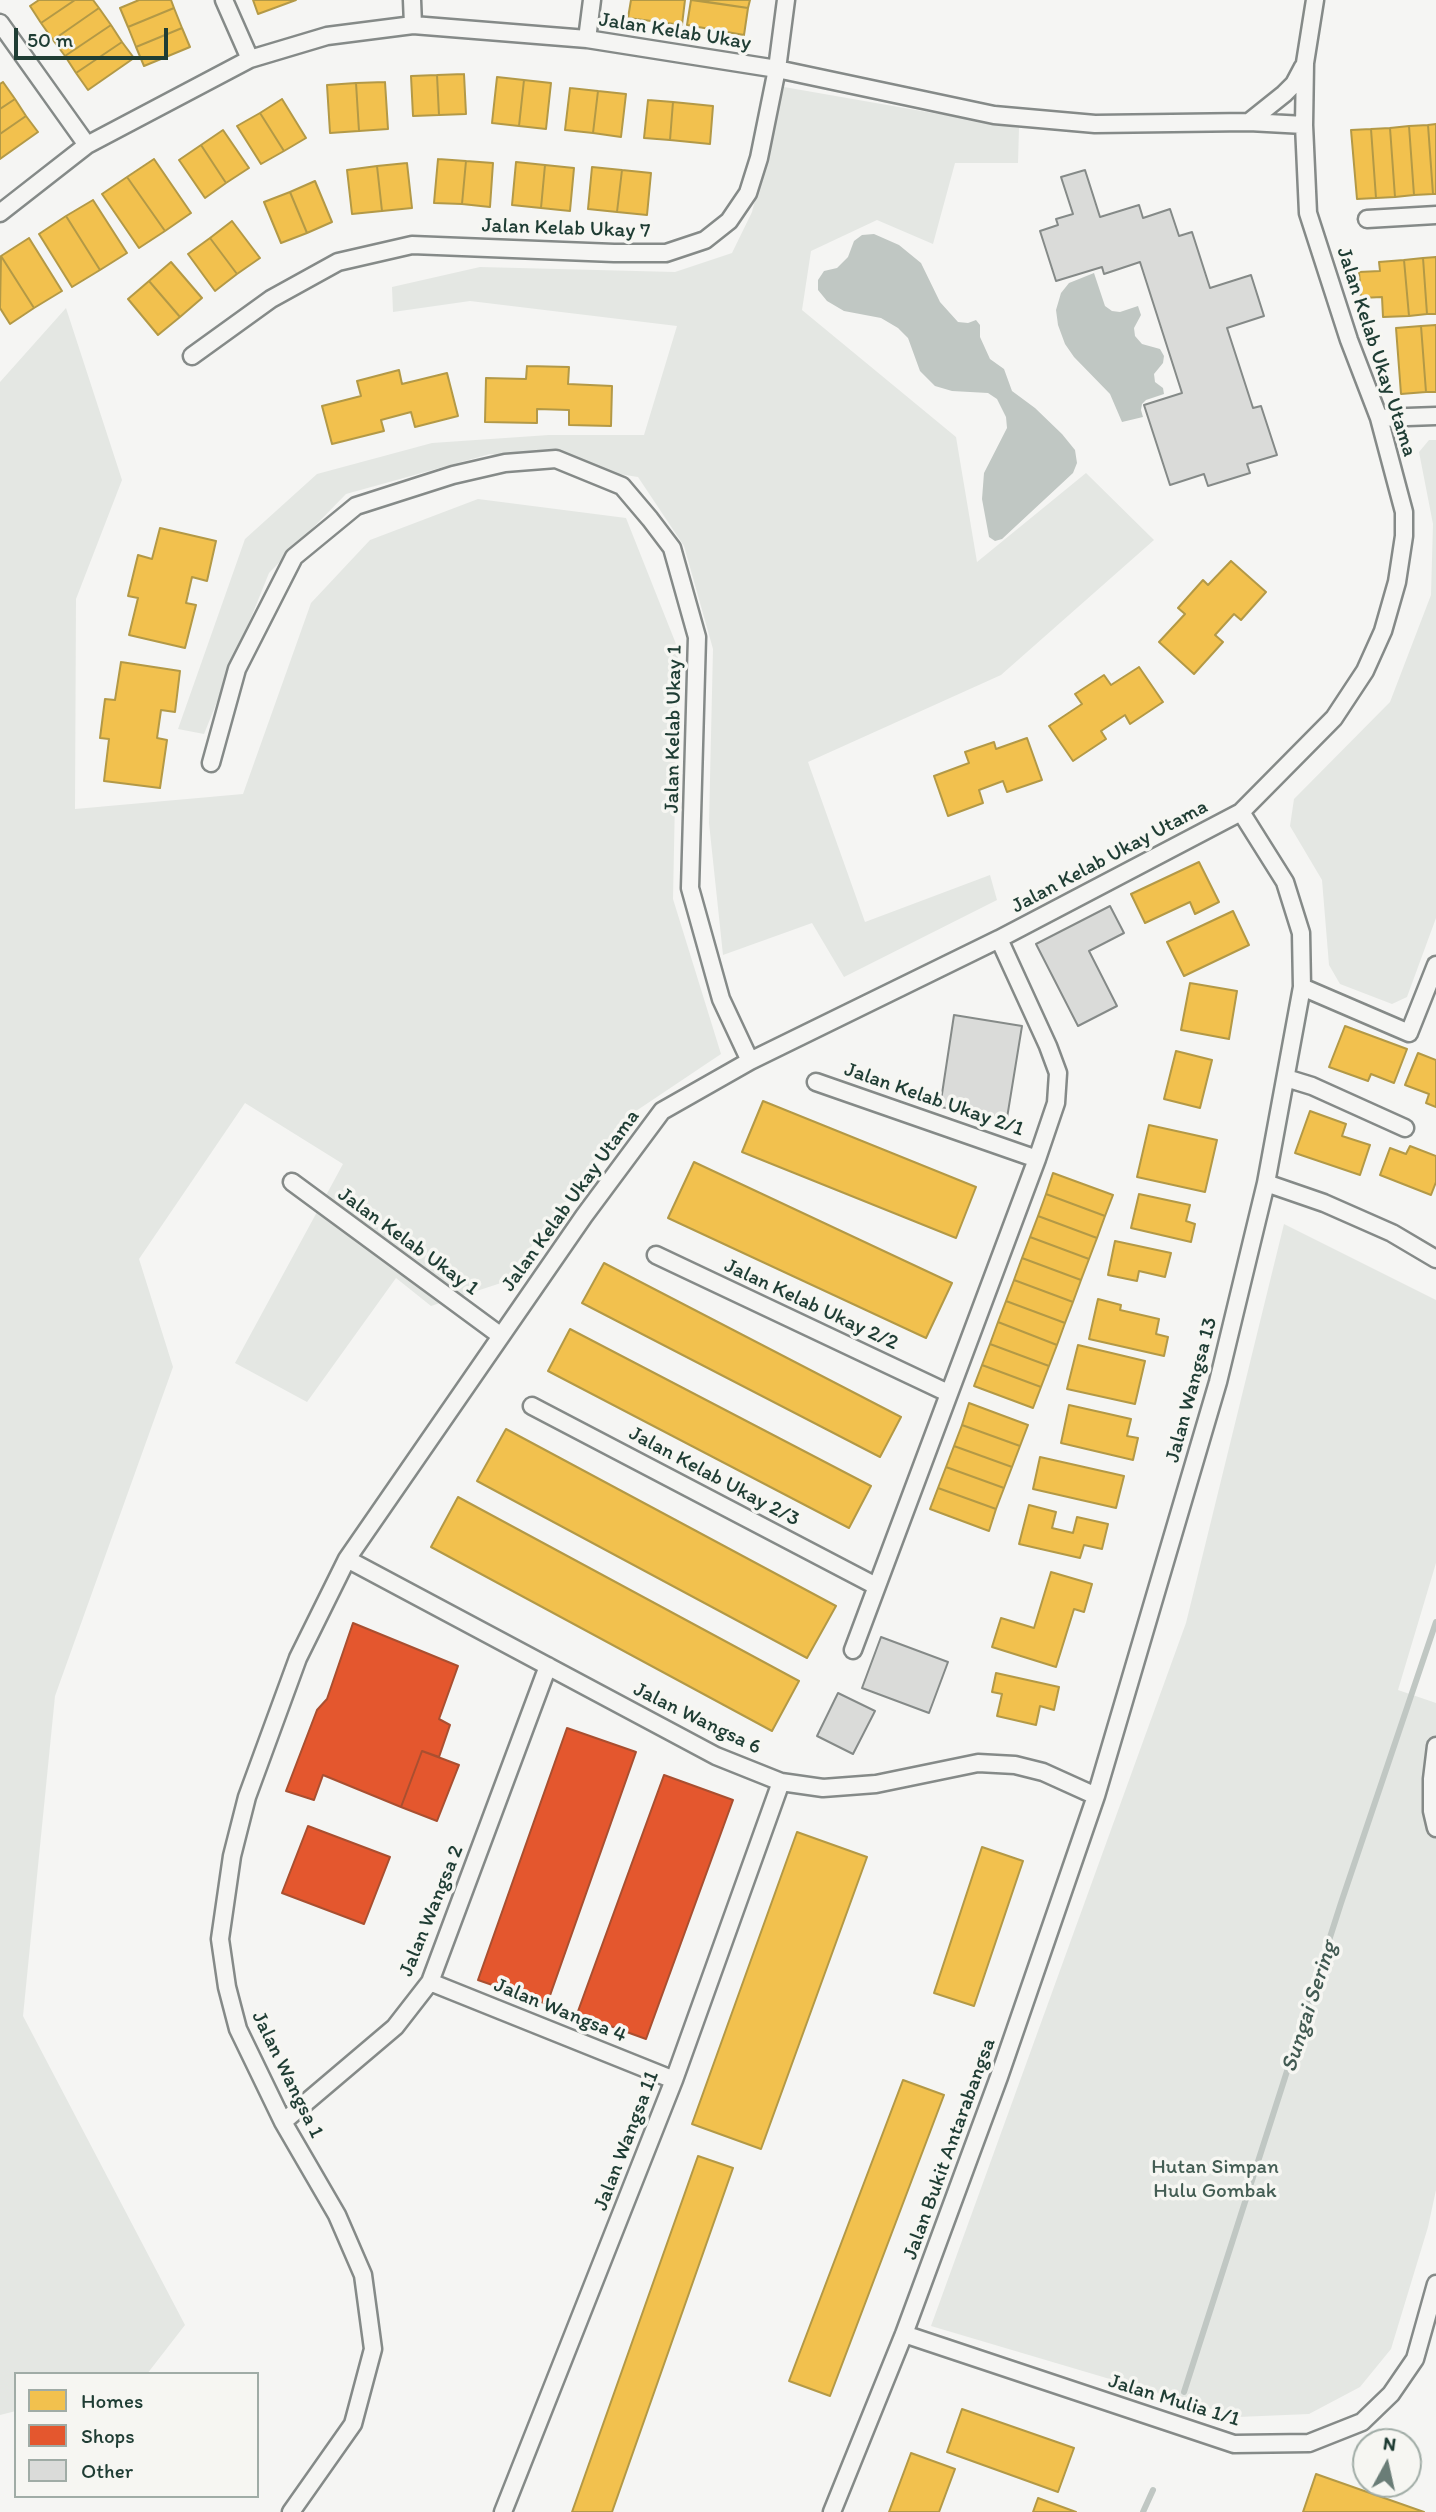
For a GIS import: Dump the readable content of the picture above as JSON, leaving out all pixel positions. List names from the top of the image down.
{
  "streets": {
    "street": [
      "Jalan Kelab Ukay",
      "Jalan Kelab Ukay 7",
      "Jalan Kelab Ukay Utama",
      "Jalan Kelab Ukay 1",
      "Jalan Kelab Ukay 2/1",
      "Jalan Kelab Ukay 2/2",
      "Jalan Wangsa 13",
      "Jalan Kelab Ukay 2/3",
      "Jalan Wangsa 6",
      "Jalan Wangsa 2",
      "Jalan Wangsa 4",
      "Jalan Wangsa 1",
      "Jalan Wangsa 11",
      "Jalan Bukit Antarabangsa",
      "Jalan Mulia 1/1"
    ]
  },
  "crossings": [
    ["Jalan Kelab Ukay", "Jalan Kelab Ukay 7"],
    ["Jalan Kelab Ukay", "Jalan Kelab Ukay Utama"],
    ["Jalan Kelab Ukay Utama", "Jalan Kelab Ukay 1"],
    ["Jalan Kelab Ukay Utama", "Jalan Kelab Ukay 2/1"],
    ["Jalan Kelab Ukay Utama", "Jalan Kelab Ukay 2/2"],
    ["Jalan Kelab Ukay Utama", "Jalan Wangsa 13"],
    ["Jalan Kelab Ukay Utama", "Jalan Kelab Ukay 2/3"],
    ["Jalan Kelab Ukay Utama", "Jalan Wangsa 6"],
    ["Jalan Kelab Ukay Utama", "Jalan Wangsa 1"],
    ["Jalan Wangsa 13", "Jalan Wangsa 6"],
    ["Jalan Wangsa 13", "Jalan Bukit Antarabangsa"],
    ["Jalan Wangsa 6", "Jalan Wangsa 2"],
    ["Jalan Wangsa 6", "Jalan Wangsa 1"],
    ["Jalan Wangsa 6", "Jalan Wangsa 11"],
    ["Jalan Wangsa 6", "Jalan Bukit Antarabangsa"],
    ["Jalan Wangsa 2", "Jalan Wangsa 4"],
    ["Jalan Wangsa 2", "Jalan Wangsa 1"],
    ["Jalan Wangsa 4", "Jalan Wangsa 11"],
    ["Jalan Bukit Antarabangsa", "Jalan Mulia 1/1"]
  ],
  "water": ["Sungai Sering"],
  "parks": ["Hutan Simpan Hulu Gombak"],
  "legend": ["Homes", "Shops", "Other"],
  "scale_bar": "50 m",
  "north": "top"
}
